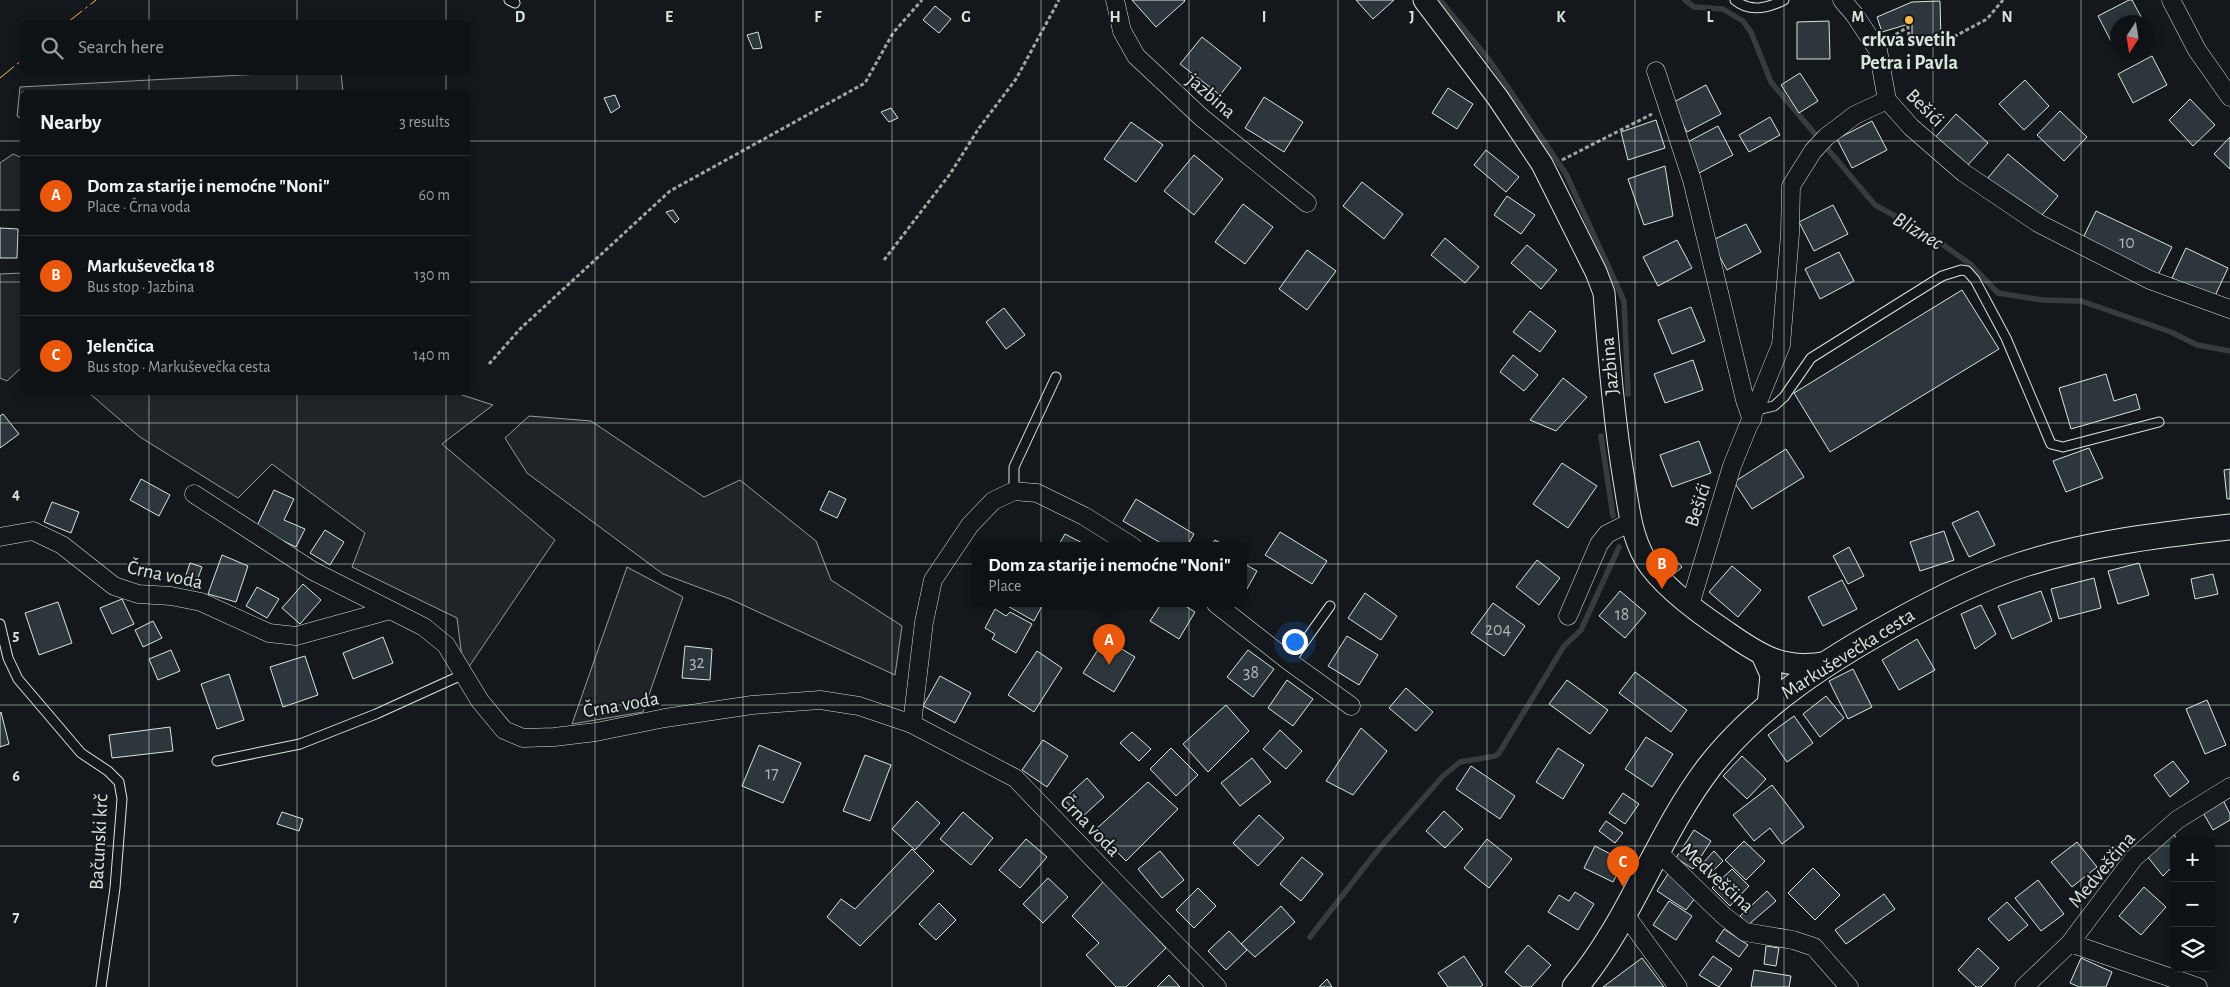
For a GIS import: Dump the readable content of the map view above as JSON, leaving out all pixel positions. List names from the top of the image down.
{
  "streets": {
    "main road": ["Markuševečka cesta"],
    "street": [
      "jazbina",
      "Bešići",
      "Jazbina",
      "Črna voda",
      "Medveščina"
    ],
    "lane": ["Bačunski krč"]
  },
  "crossings": [
    ["Bešići", "Jazbina"],
    ["Jazbina", "Markuševečka cesta"],
    ["Markuševečka cesta", "Medveščina"]
  ],
  "water": ["Bliznec"],
  "places": ["crkva svetih Petra i Pavla"],
  "house_numbers": [
    "10",
    "18",
    "204",
    "32",
    "38",
    "17"
  ],
  "north": "bottom",
  "page": {
    "search": "Search here",
    "heading": ["Nearby", "3 results"],
    "list": [
      {
        "mark": "A",
        "name": "Dom za starije i nemoćne \"Noni\"",
        "note": "Place · Črna voda",
        "value": "60 m"
      },
      {
        "mark": "B",
        "name": "Markuševečka 18",
        "note": "Bus stop · Jazbina",
        "value": "130 m"
      },
      {
        "mark": "C",
        "name": "Jelenčica",
        "note": "Bus stop · Markuševečka cesta",
        "value": "140 m"
      }
    ],
    "popup": ["Dom za starije i nemoćne \"Noni\"", "Place"],
    "pins": ["B", "A", "C"],
    "map_buttons": ["+", "−"]
  },
  "grid": {
    "columns": [
      "D",
      "E",
      "F",
      "G",
      "H",
      "I",
      "J",
      "K",
      "L",
      "M",
      "N"
    ],
    "rows": [
      "4",
      "5",
      "6",
      "7"
    ]
  }
}
